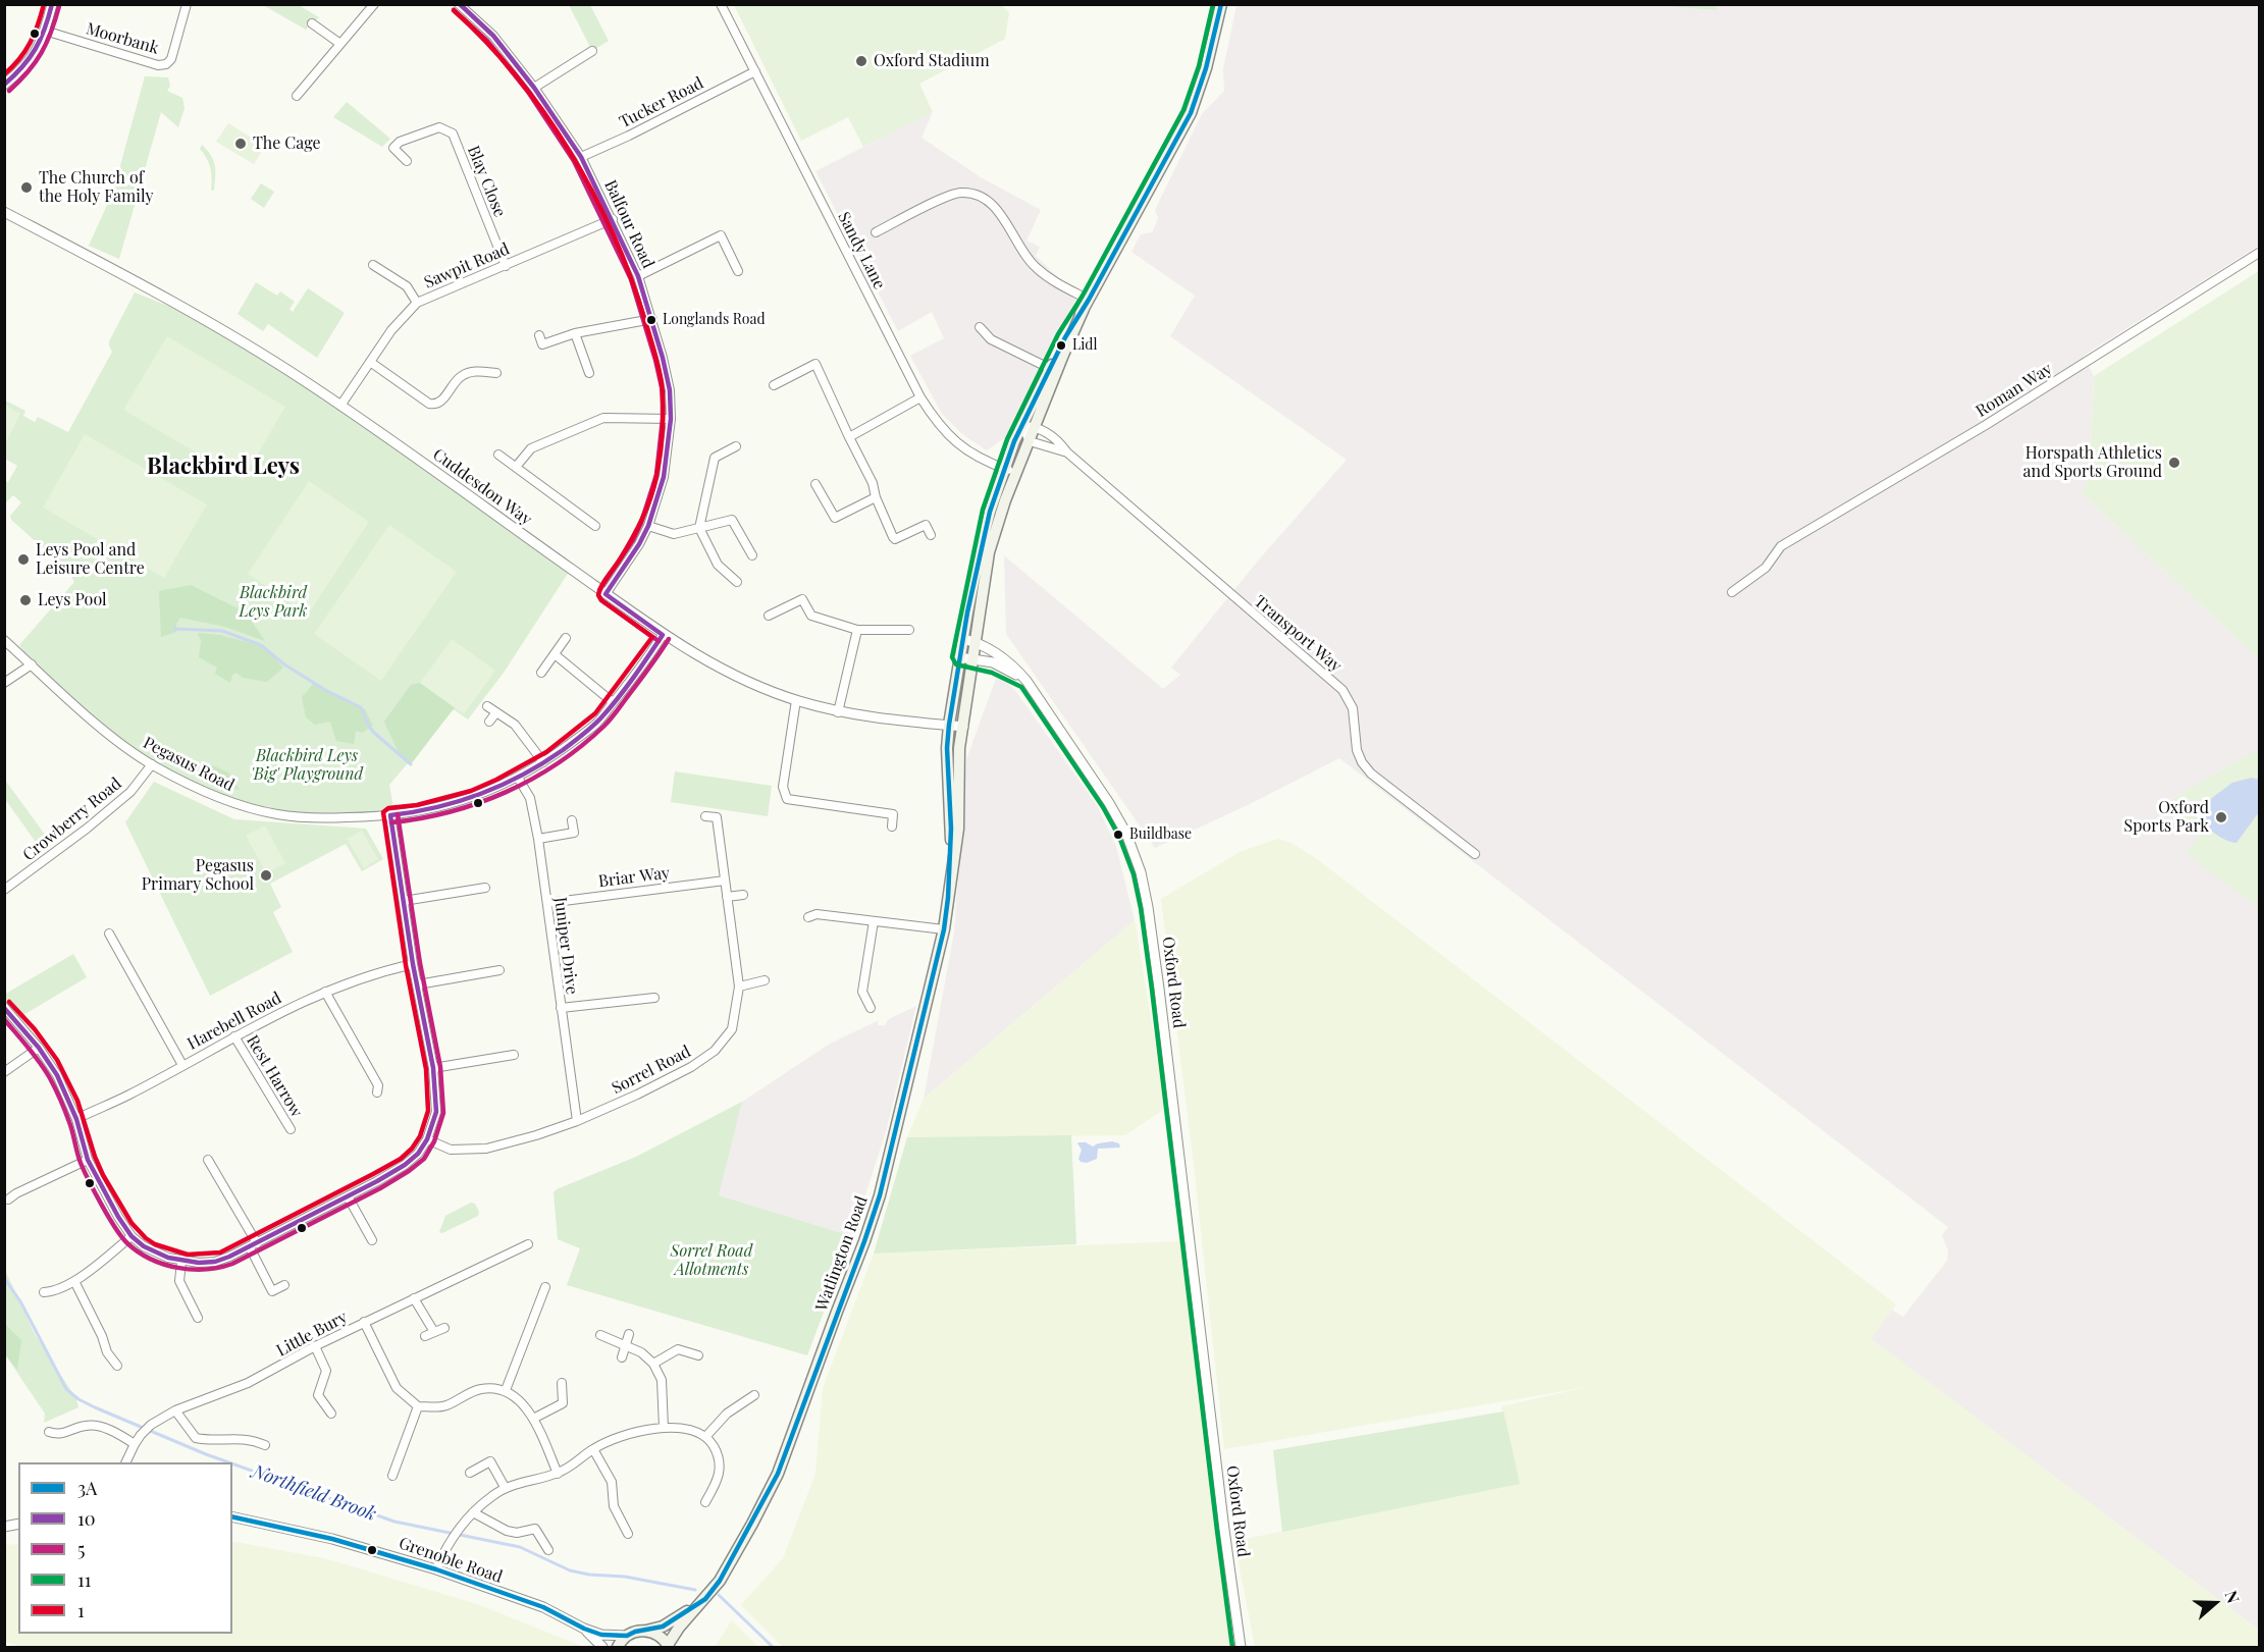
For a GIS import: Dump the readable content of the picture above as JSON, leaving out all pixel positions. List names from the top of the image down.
{
  "streets": {
    "main road": ["Watlington Road"],
    "street": [
      "Moorbank",
      "Tucker Road",
      "Blay Close",
      "Balfour Road",
      "Sandy Lane",
      "Sawpit Road",
      "Roman Way",
      "Cuddesdon Way",
      "Transport Way",
      "Pegasus Road",
      "Crowberry Road",
      "Briar Way",
      "Juniper Drive",
      "Oxford Road",
      "Harebell Road",
      "Sorrel Road",
      "Rest Harrow",
      "Little Bury",
      "Grenoble Road"
    ]
  },
  "crossings": [
    ["Tucker Road", "Balfour Road"],
    ["Tucker Road", "Sandy Lane"],
    ["Blay Close", "Sawpit Road"],
    ["Balfour Road", "Sawpit Road"],
    ["Balfour Road", "Cuddesdon Way"],
    ["Sandy Lane", "Watlington Road"],
    ["Sawpit Road", "Cuddesdon Way"],
    ["Cuddesdon Way", "Pegasus Road"],
    ["Cuddesdon Way", "Watlington Road"],
    ["Transport Way", "Watlington Road"],
    ["Pegasus Road", "Crowberry Road"],
    ["Pegasus Road", "Juniper Drive"],
    ["Briar Way", "Juniper Drive"],
    ["Briar Way", "Sorrel Road"],
    ["Juniper Drive", "Sorrel Road"],
    ["Oxford Road", "Watlington Road"],
    ["Harebell Road", "Rest Harrow"],
    ["Watlington Road", "Grenoble Road"]
  ],
  "districts": ["Blackbird Leys"],
  "water": ["Northfield Brook"],
  "parks": ["Blackbird Leys Park", "Blackbird Leys 'Big' Playground", "Sorrel Road Allotments"],
  "places": [
    "Oxford Stadium",
    "The Cage",
    "The Church of the Holy Family",
    "Longlands Road",
    "Lidl",
    "Horspath Athletics and Sports Ground",
    "Leys Pool and Leisure Centre",
    "Leys Pool",
    "Oxford Sports Park",
    "Buildbase",
    "Pegasus Primary School"
  ],
  "lines": [
    "transit line 3A",
    "transit line 10",
    "transit line 11",
    "transit line 1",
    "transit line 5"
  ],
  "legend": [
    "3A",
    "10",
    "5",
    "11",
    "1"
  ],
  "north": "right"
}
